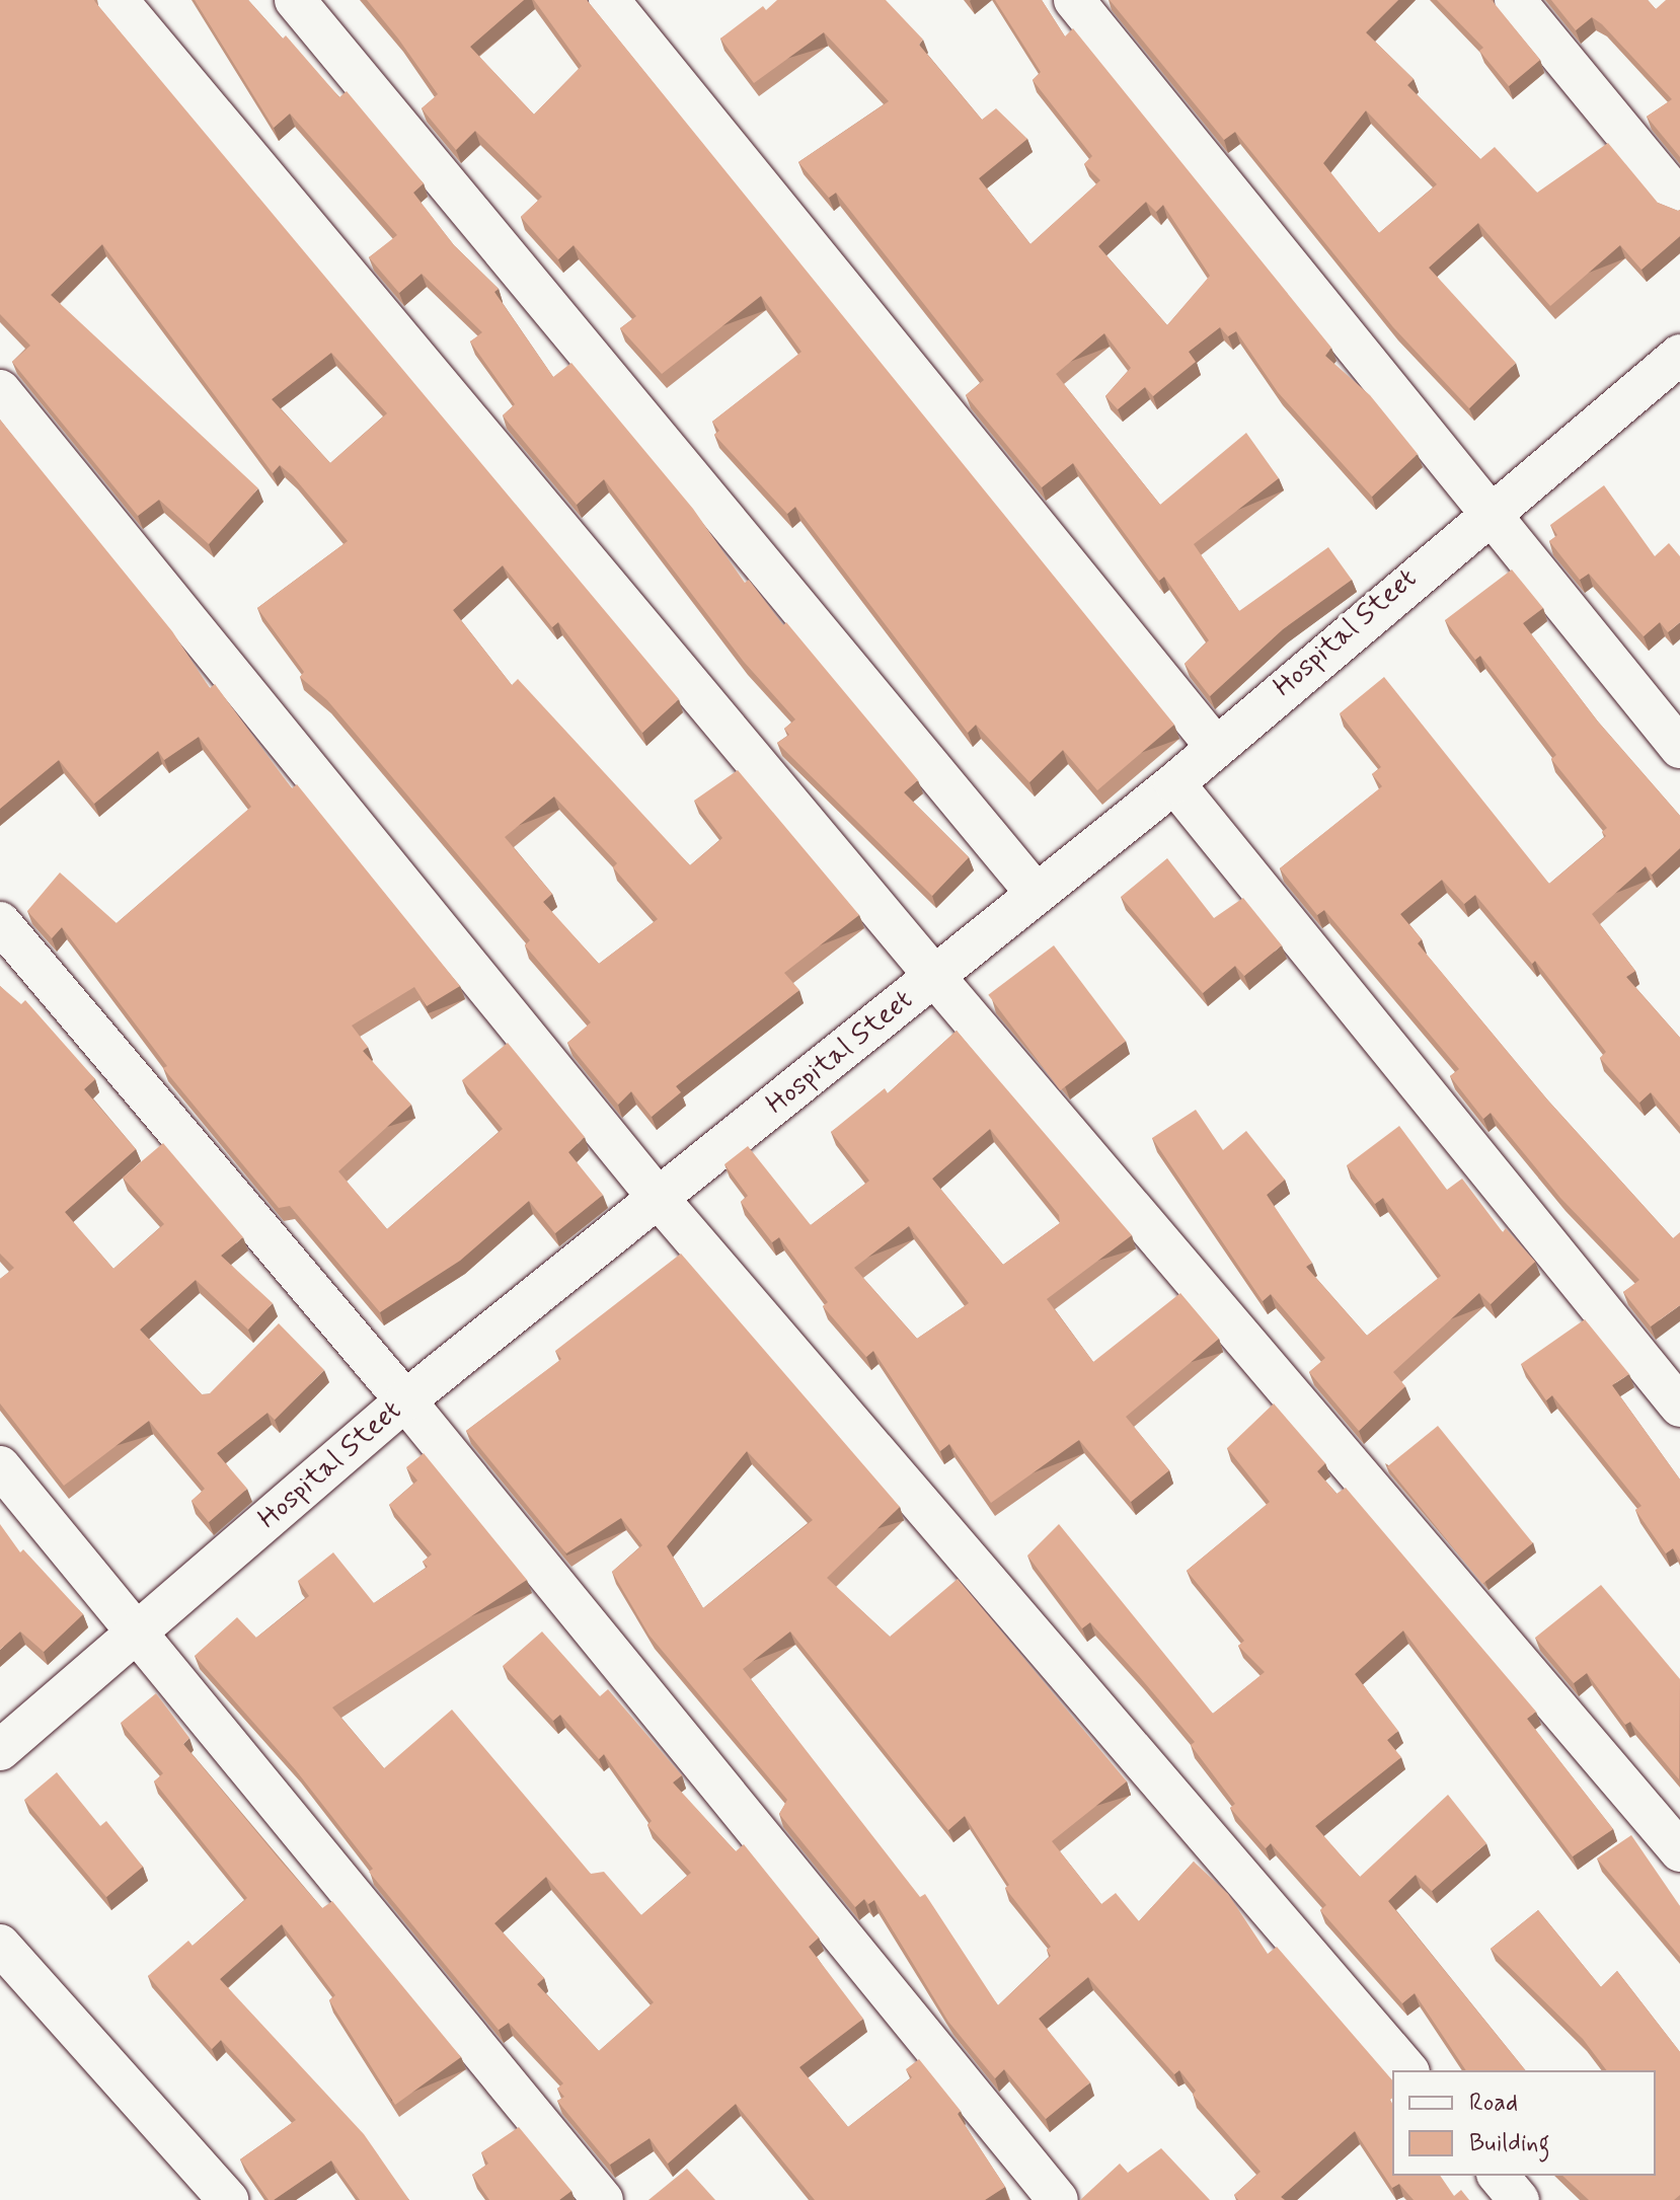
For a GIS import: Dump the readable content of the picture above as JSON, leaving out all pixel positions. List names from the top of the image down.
{
  "streets": {
    "street": ["Hospital Steet"]
  },
  "legend": ["Road", "Building"]
}
